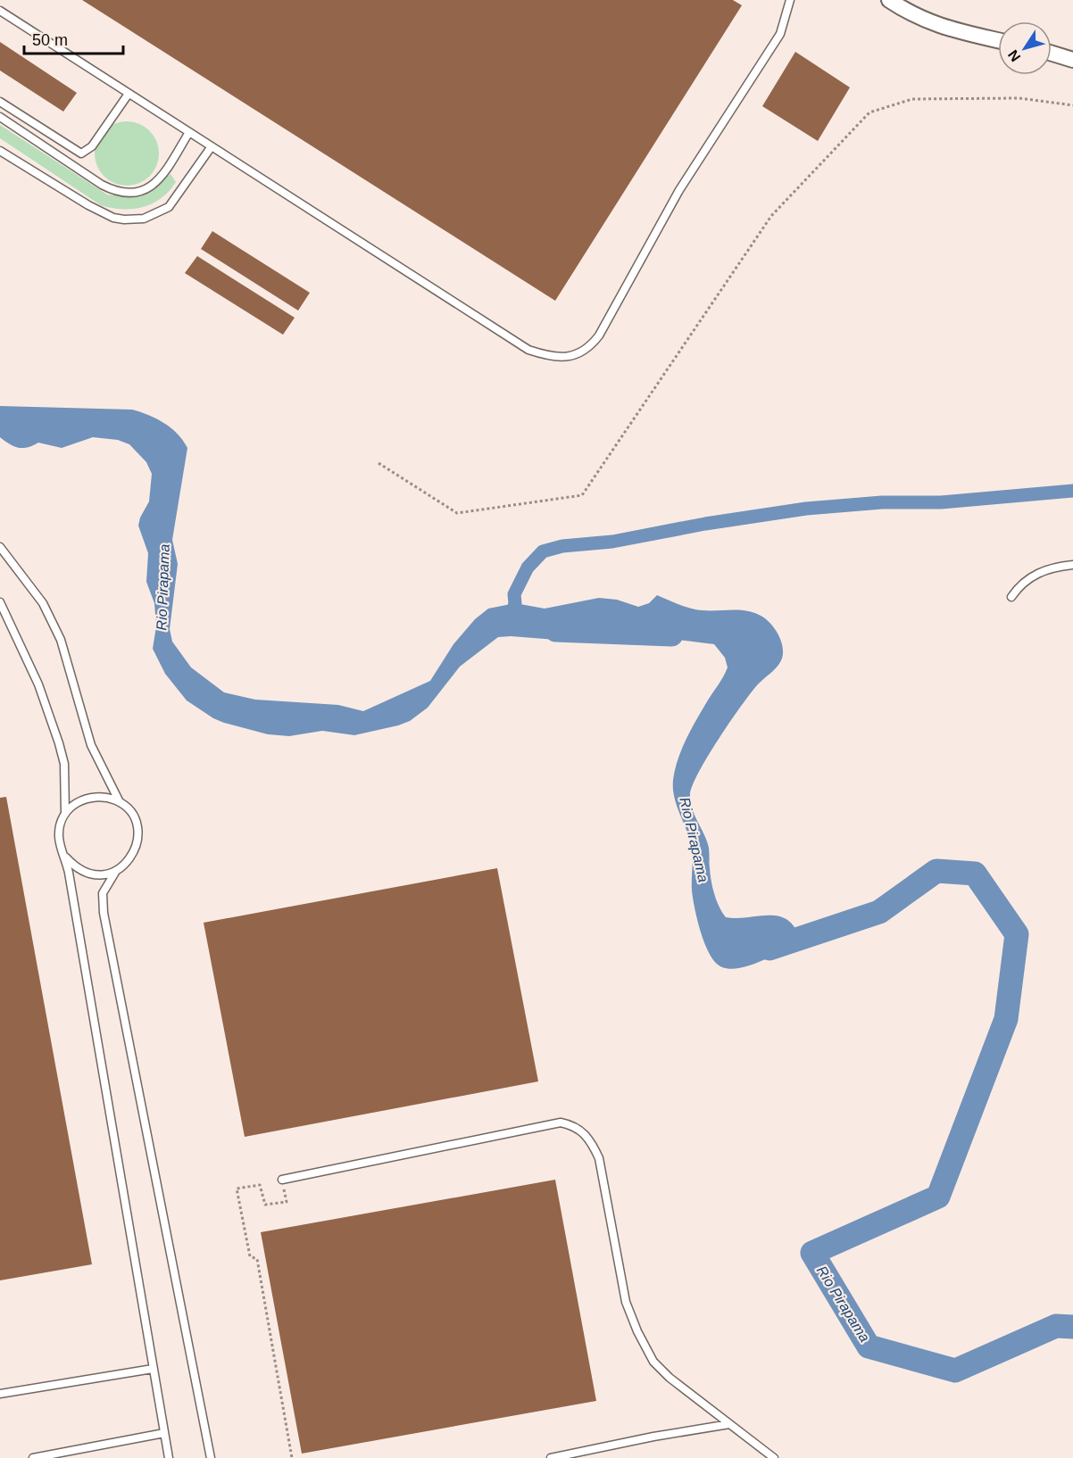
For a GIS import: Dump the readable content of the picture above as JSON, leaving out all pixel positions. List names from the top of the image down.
{
  "water": ["Rio Pirapama"],
  "scale_bar": "50 m",
  "north": "bottom left"
}
